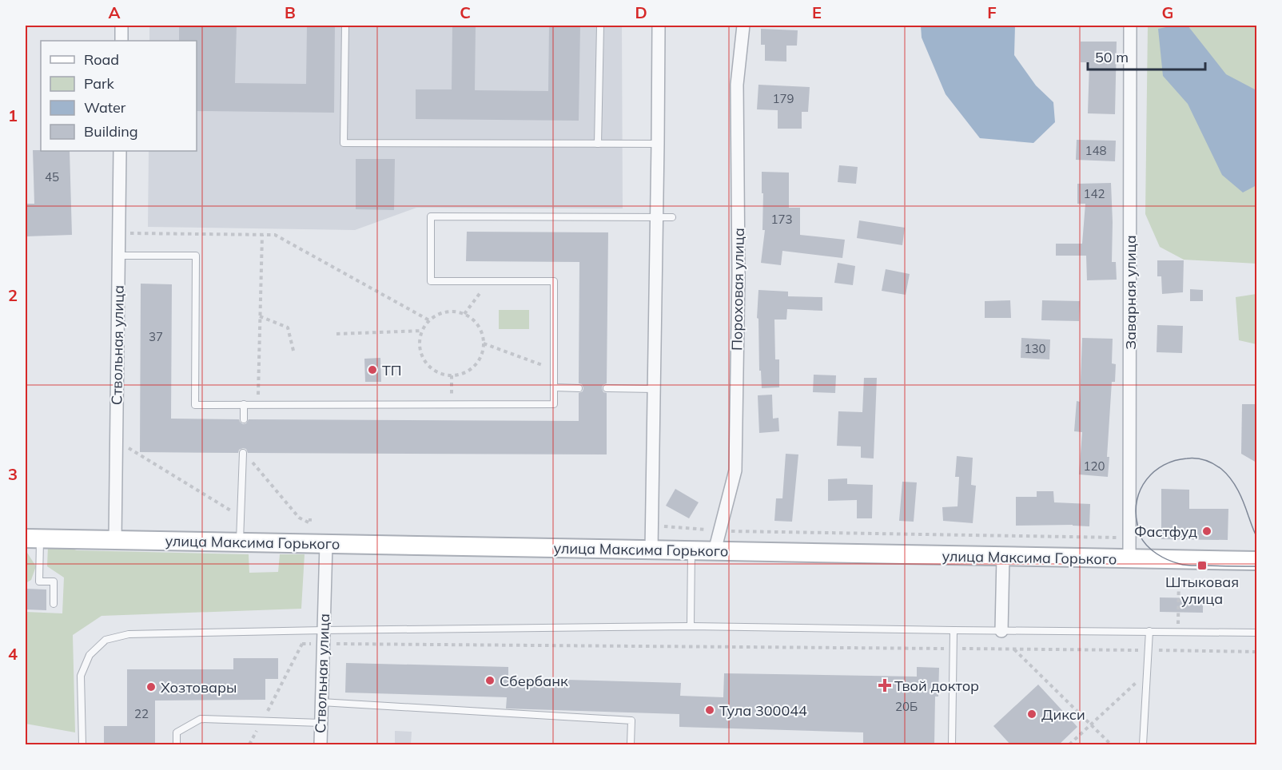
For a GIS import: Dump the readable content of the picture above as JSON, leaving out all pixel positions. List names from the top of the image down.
{
  "streets": {
    "main road": ["улица Максима Горького"],
    "street": ["Пороховая улица", "Заварная улица", "Ствольная улица"]
  },
  "crossings": [
    ["Пороховая улица", "улица Максима Горького"],
    ["Заварная улица", "улица Максима Горького"],
    ["Ствольная улица", "улица Максима Горького"]
  ],
  "places": {
    "other": [
      "ТП",
      "Фастфуд",
      "Сбербанк",
      "Хозтовары",
      "Тула 300044",
      "Дикси"
    ],
    "transit": ["Штыковая улица"],
    "health": ["Твой доктор"]
  },
  "house_numbers": [
    "179",
    "148",
    "45",
    "142",
    "173",
    "37",
    "130",
    "120",
    "20Б",
    "22"
  ],
  "legend": [
    "Road",
    "Park",
    "Water",
    "Building"
  ],
  "scale_bar": "50 m",
  "grid": {
    "columns": [
      "A",
      "B",
      "C",
      "D",
      "E",
      "F",
      "G"
    ],
    "rows": [
      "1",
      "2",
      "3",
      "4"
    ]
  }
}
